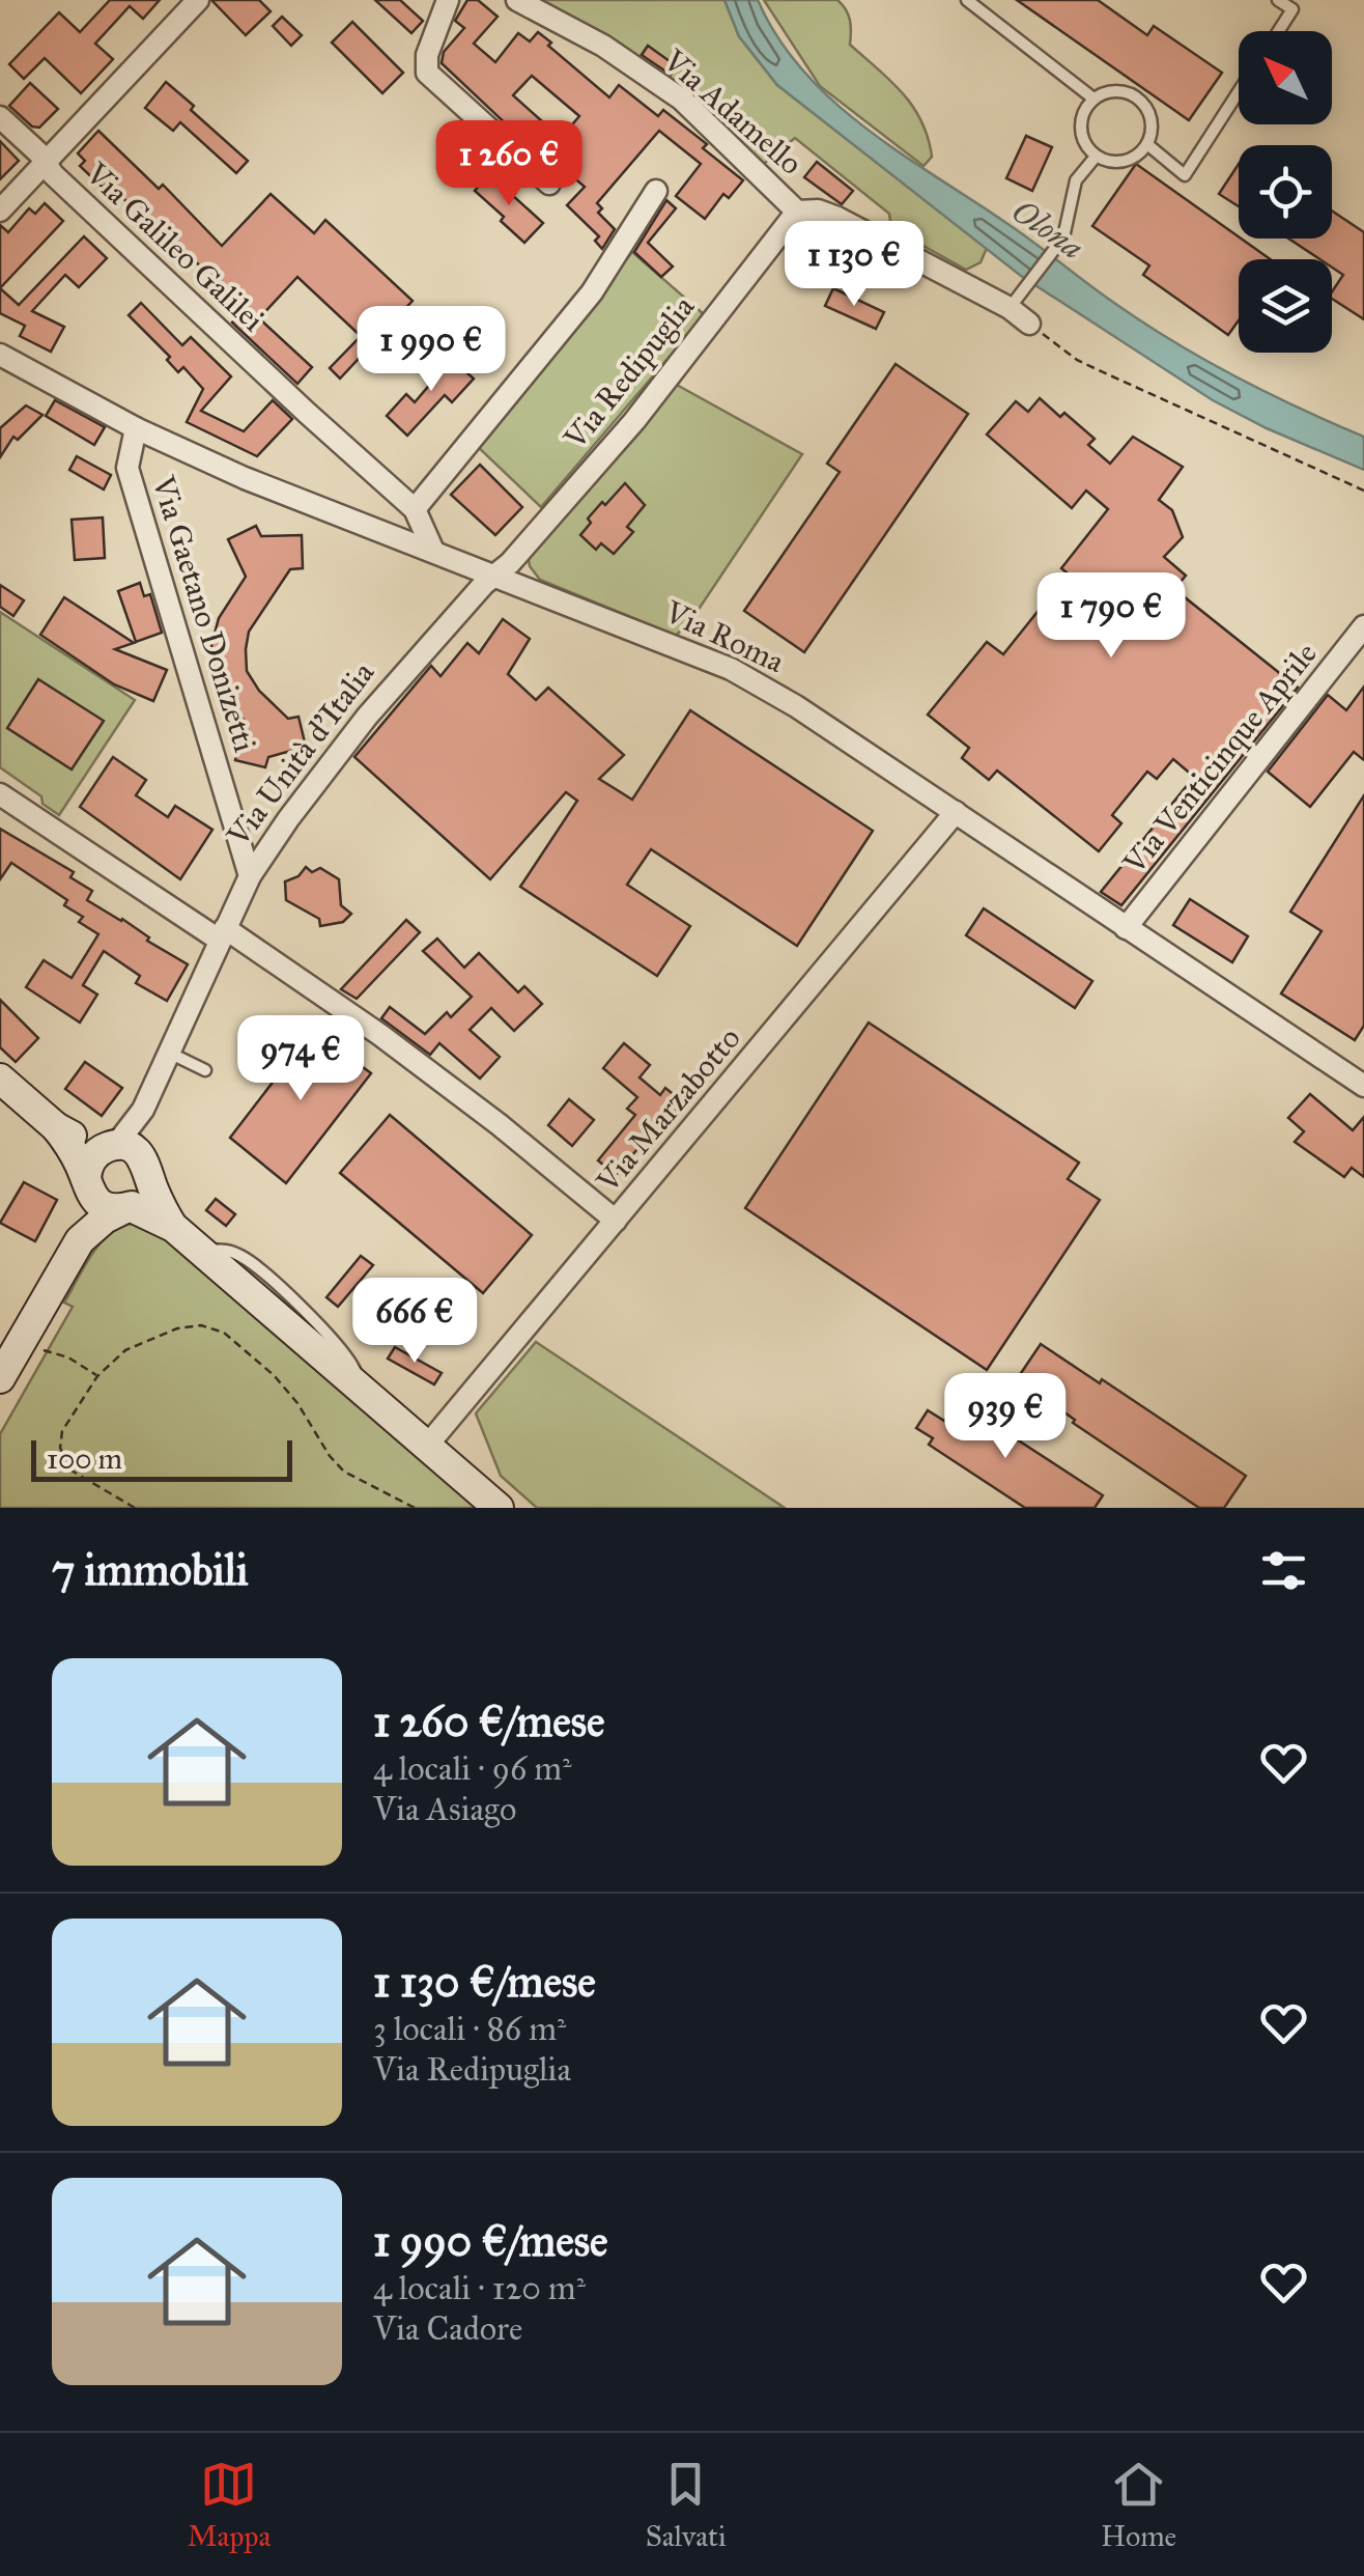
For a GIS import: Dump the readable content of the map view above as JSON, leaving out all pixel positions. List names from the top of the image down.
{
  "streets": {
    "street": [
      "Via Adamello",
      "Via Galileo Galilei",
      "Via Redipuglia",
      "Via Gaetano Donizetti",
      "Via Roma",
      "Via Unità d'Italia",
      "Via Venticinque Aprile",
      "Via Marzabotto"
    ]
  },
  "crossings": [
    ["Via Adamello", "Via Redipuglia"],
    ["Via Galileo Galilei", "Via Roma"],
    ["Via Redipuglia", "Via Roma"],
    ["Via Redipuglia", "Via Unità d'Italia"],
    ["Via Gaetano Donizetti", "Via Roma"],
    ["Via Gaetano Donizetti", "Via Unità d'Italia"],
    ["Via Roma", "Via Unità d'Italia"],
    ["Via Roma", "Via Venticinque Aprile"],
    ["Via Roma", "Via Marzabotto"]
  ],
  "water": ["Olona"],
  "scale_bar": "100 m",
  "north": "top left",
  "page": {
    "price": [
      "1 260 €",
      "1 130 €",
      "1 990 €",
      "1 790 €",
      "974 €",
      "666 €",
      "939 €"
    ],
    "scale": "100 m",
    "heading": "7 immobili",
    "list": [
      {
        "name": "1 260 €/mese",
        "note": "4 locali · 96 m² · Via Asiago"
      },
      {
        "name": "1 130 €/mese",
        "note": "3 locali · 86 m² · Via Redipuglia"
      },
      {
        "name": "1 990 €/mese",
        "note": "4 locali · 120 m² · Via Cadore"
      }
    ],
    "tabs": ["Mappa", "Salvati", "Home"]
  }
}
